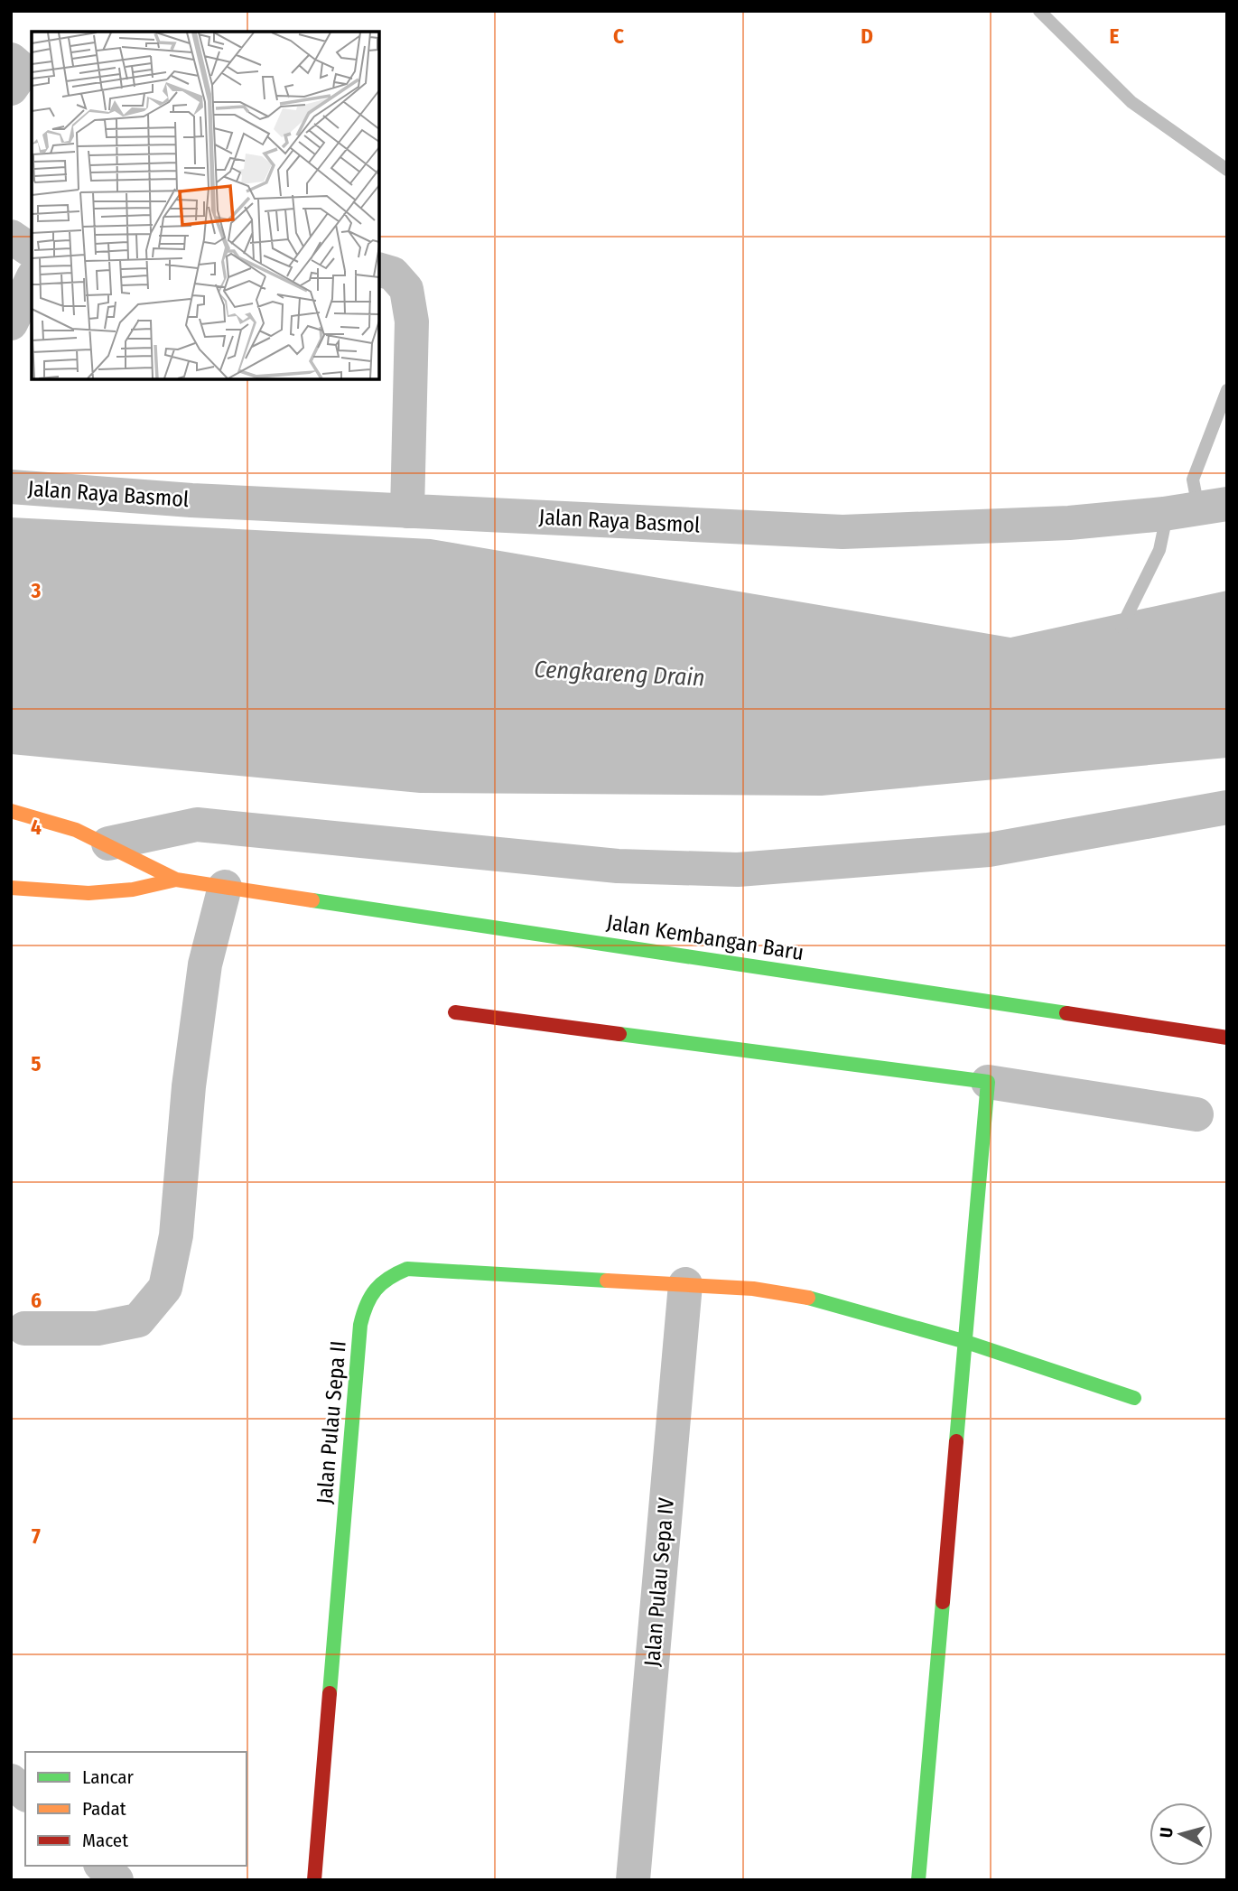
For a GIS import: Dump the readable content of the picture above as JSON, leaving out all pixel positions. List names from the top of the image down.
{
  "streets": {
    "street": [
      "Jalan Raya Basmol",
      "Jalan Kembangan Baru",
      "Jalan Pulau Sepa II",
      "Jalan Pulau Sepa IV"
    ]
  },
  "crossings": [
    ["Jalan Pulau Sepa II", "Jalan Pulau Sepa IV"]
  ],
  "water": ["Cengkareng Drain"],
  "legend": ["Lancar", "Padat", "Macet"],
  "north": "left",
  "grid": {
    "columns": ["C", "D", "E"],
    "rows": [
      "3",
      "4",
      "5",
      "6",
      "7"
    ]
  }
}
